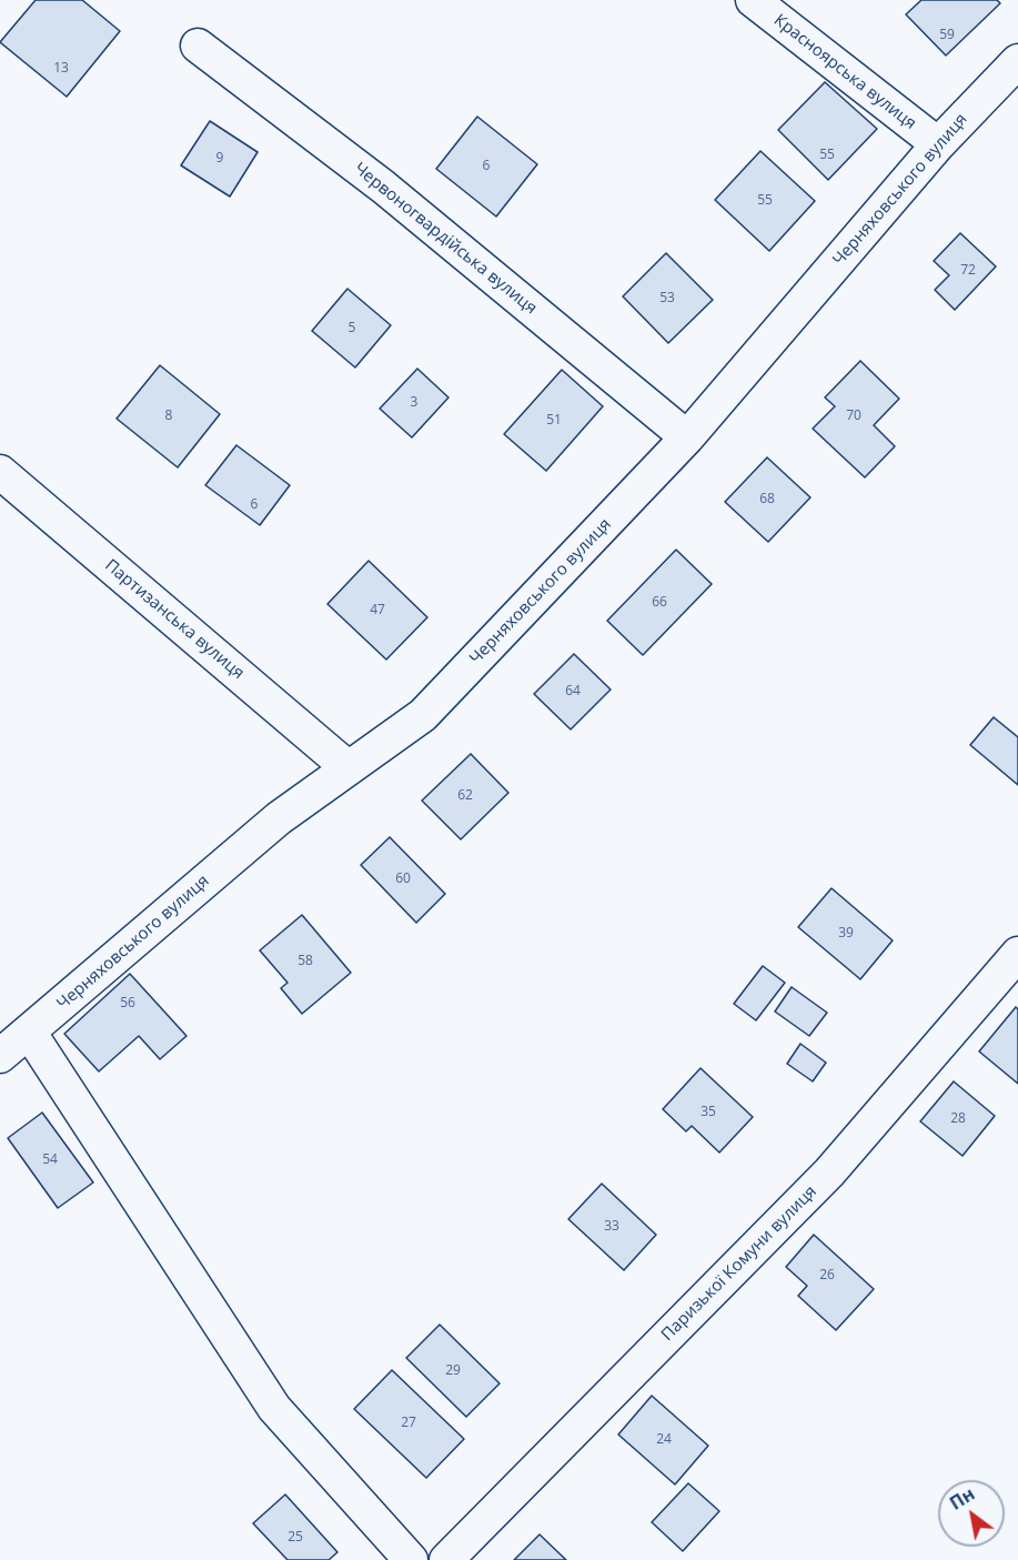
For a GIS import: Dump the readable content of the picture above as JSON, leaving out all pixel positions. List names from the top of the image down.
{
  "streets": {
    "street": [
      "Красноярська вулиця",
      "Черняховського вулиця",
      "Червоногвардійська вулиця",
      "Партизанська вулиця",
      "Паризької Комуни вулиця"
    ]
  },
  "crossings": [
    ["Красноярська вулиця", "Черняховського вулиця"],
    ["Черняховського вулиця", "Червоногвардійська вулиця"],
    ["Черняховського вулиця", "Партизанська вулиця"]
  ],
  "house_numbers": [
    "59",
    "13",
    "55",
    "9",
    "6",
    "55",
    "72",
    "53",
    "5",
    "3",
    "8",
    "70",
    "51",
    "68",
    "6",
    "66",
    "47",
    "64",
    "62",
    "60",
    "39",
    "58",
    "56",
    "35",
    "28",
    "54",
    "33",
    "26",
    "29",
    "27",
    "24",
    "25"
  ],
  "north": "top left"
}
